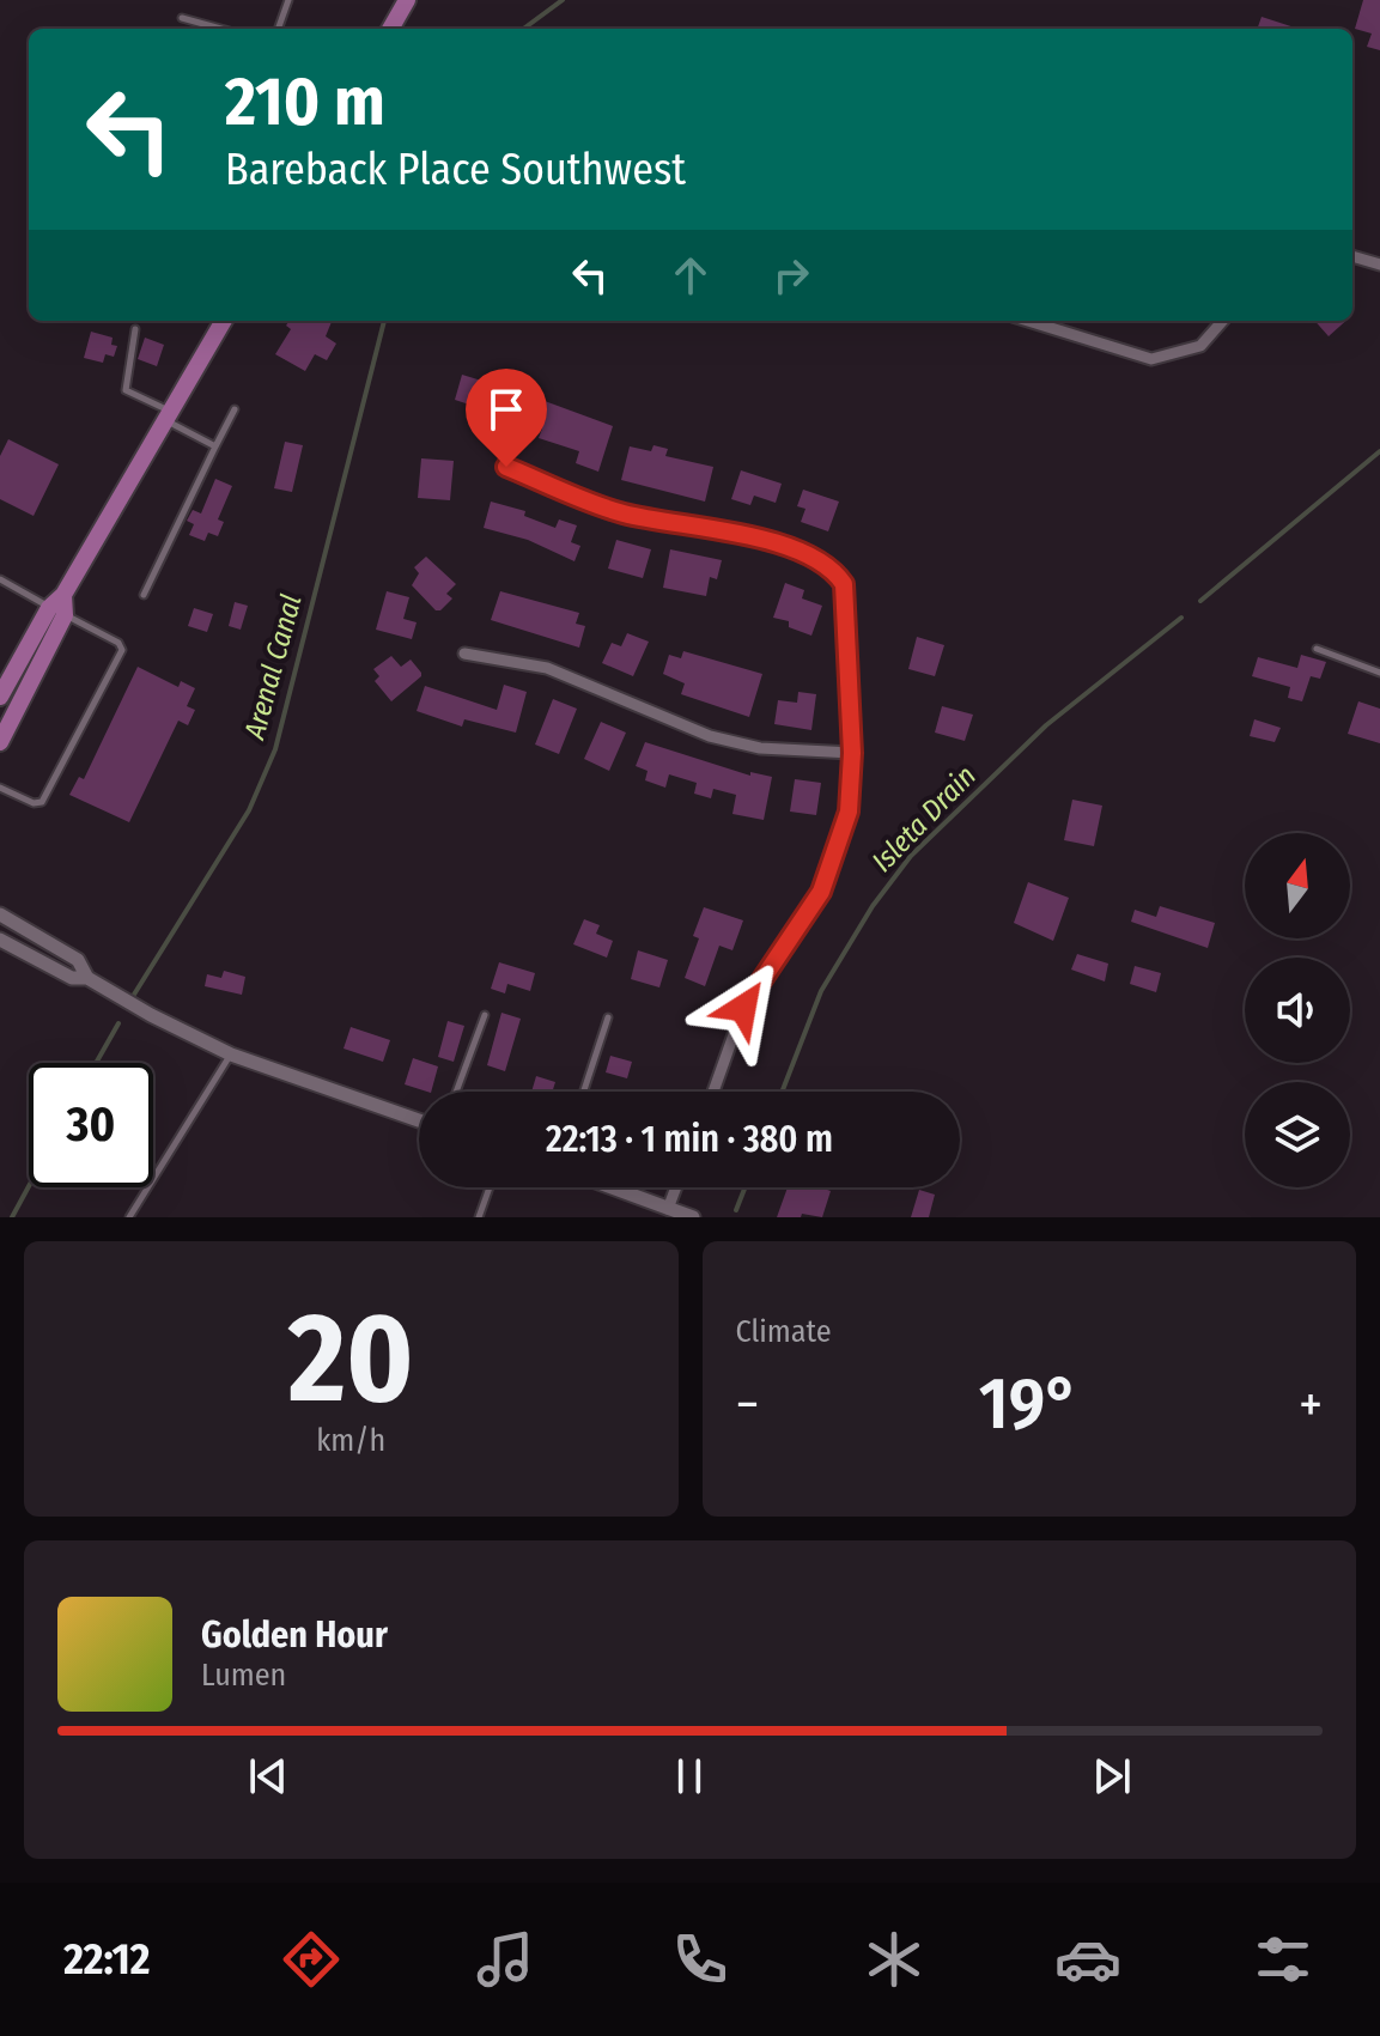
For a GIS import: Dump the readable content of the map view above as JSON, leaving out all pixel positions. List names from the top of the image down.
{
  "water": ["Arenal Canal", "Isleta Drain"],
  "north": "top",
  "page": {
    "turn": ["210 m", "Bareback Place Southwest"],
    "limit": "30",
    "trip": "22:13 · 1 min · 380 m",
    "tile": [
      ["20", "km/h"],
      "Climate"
    ],
    "heat": ["−", "19°", "+"],
    "song": ["Golden Hour", "Lumen"],
    "tabs": "22:12"
  }
}
